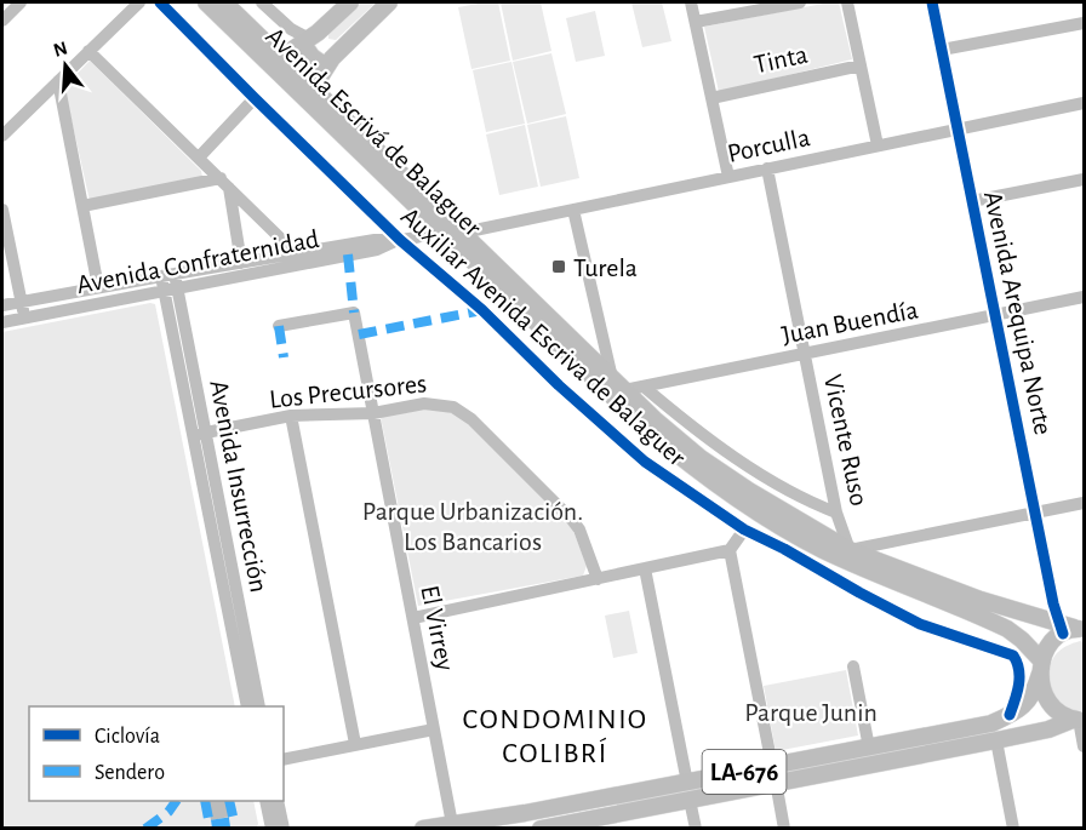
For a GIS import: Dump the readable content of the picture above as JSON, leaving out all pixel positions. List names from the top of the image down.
{
  "streets": {
    "main road": ["Avenida Escrivá de Balaguer", "LA-676"],
    "street": [
      "Tinta",
      "Porculla",
      "Avenida Confraternidad",
      "Avenida Arequipa Norte",
      "Juan Buendía",
      "Auxiliar Avenida Escriva de Balaguer",
      "Los Precursores",
      "Vicente Ruso",
      "Avenida Insurrección",
      "El Virrey"
    ]
  },
  "crossings": [
    ["Avenida Escrivá de Balaguer", "Porculla"],
    ["Avenida Escrivá de Balaguer", "Avenida Confraternidad"],
    ["Avenida Escrivá de Balaguer", "Avenida Arequipa Norte"],
    ["Avenida Escrivá de Balaguer", "Juan Buendía"],
    ["Avenida Escrivá de Balaguer", "Vicente Ruso"],
    ["Porculla", "Avenida Arequipa Norte"],
    ["Porculla", "Vicente Ruso"],
    ["Avenida Confraternidad", "Auxiliar Avenida Escriva de Balaguer"],
    ["Avenida Confraternidad", "Avenida Insurrección"],
    ["Avenida Arequipa Norte", "Juan Buendía"],
    ["Juan Buendía", "Vicente Ruso"],
    ["Auxiliar Avenida Escriva de Balaguer", "LA-676"],
    ["Los Precursores", "Avenida Insurrección"],
    ["Los Precursores", "El Virrey"],
    ["El Virrey", "LA-676"]
  ],
  "districts": ["CONDOMINIO COLIBRÍ"],
  "parks": ["Parque Urbanización. Los Bancarios", "Parque Junin"],
  "places": {
    "transit": ["Turela"]
  },
  "legend": ["Ciclovía", "Sendero"],
  "north": "top"
}
